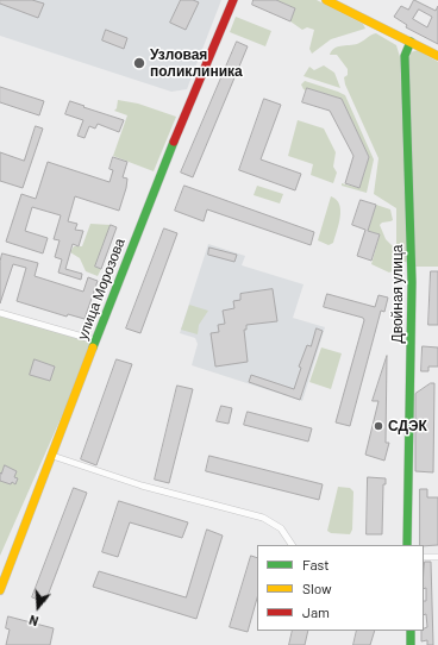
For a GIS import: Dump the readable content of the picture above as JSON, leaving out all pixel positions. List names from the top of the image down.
{
  "streets": {
    "street": ["улица Морозова", "Двойная улица"]
  },
  "places": ["Узловая поликлиника", "СДЭК"],
  "legend": ["Fast", "Slow", "Jam"],
  "north": "bottom"
}
